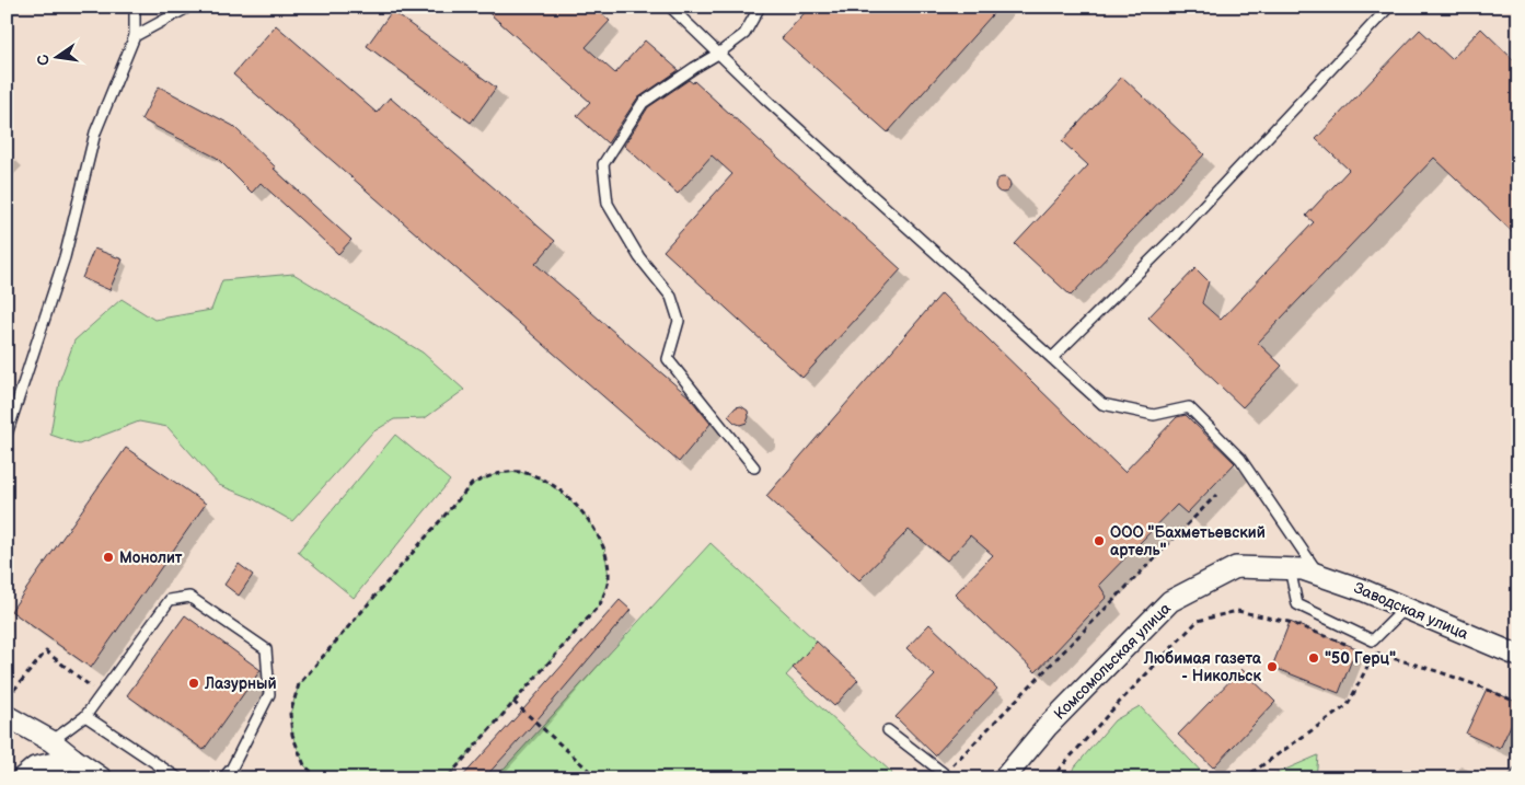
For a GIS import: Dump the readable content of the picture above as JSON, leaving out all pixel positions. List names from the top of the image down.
{
  "streets": {
    "street": ["Заводская улица", "Комсомольская улица"]
  },
  "crossings": [
    ["Заводская улица", "Комсомольская улица"]
  ],
  "places": [
    "ООО \"Бахметьевский артель\"",
    "Монолит",
    "\"50 Герц\"",
    "Любимая газета - Никольск",
    "Лазурный"
  ],
  "north": "left"
}
